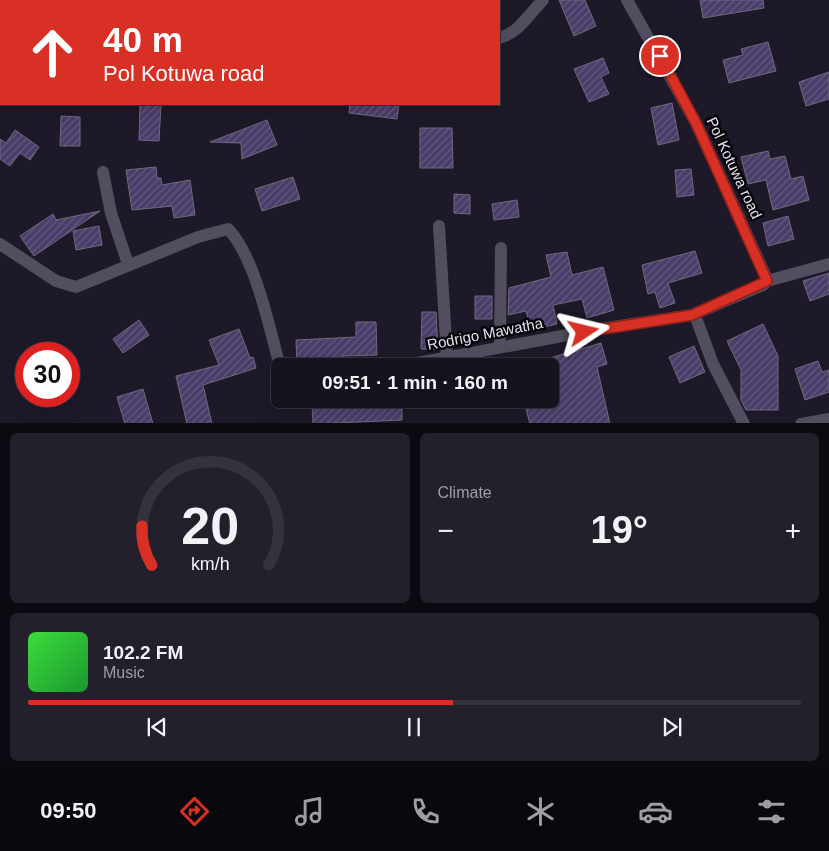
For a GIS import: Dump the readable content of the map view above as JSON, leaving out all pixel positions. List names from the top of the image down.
{
  "streets": {
    "street": ["Pol Kotuwa road", "Rodrigo Mawatha"]
  },
  "page": {
    "turn": ["40 m", "Pol Kotuwa road"],
    "limit": "30",
    "trip": "09:51 · 1 min · 160 m",
    "tile": "Climate",
    "heat": ["−", "19°", "+"],
    "song": ["102.2 FM", "Music"],
    "tabs": "09:50",
    "gauge": ["20", "km/h"]
  }
}
